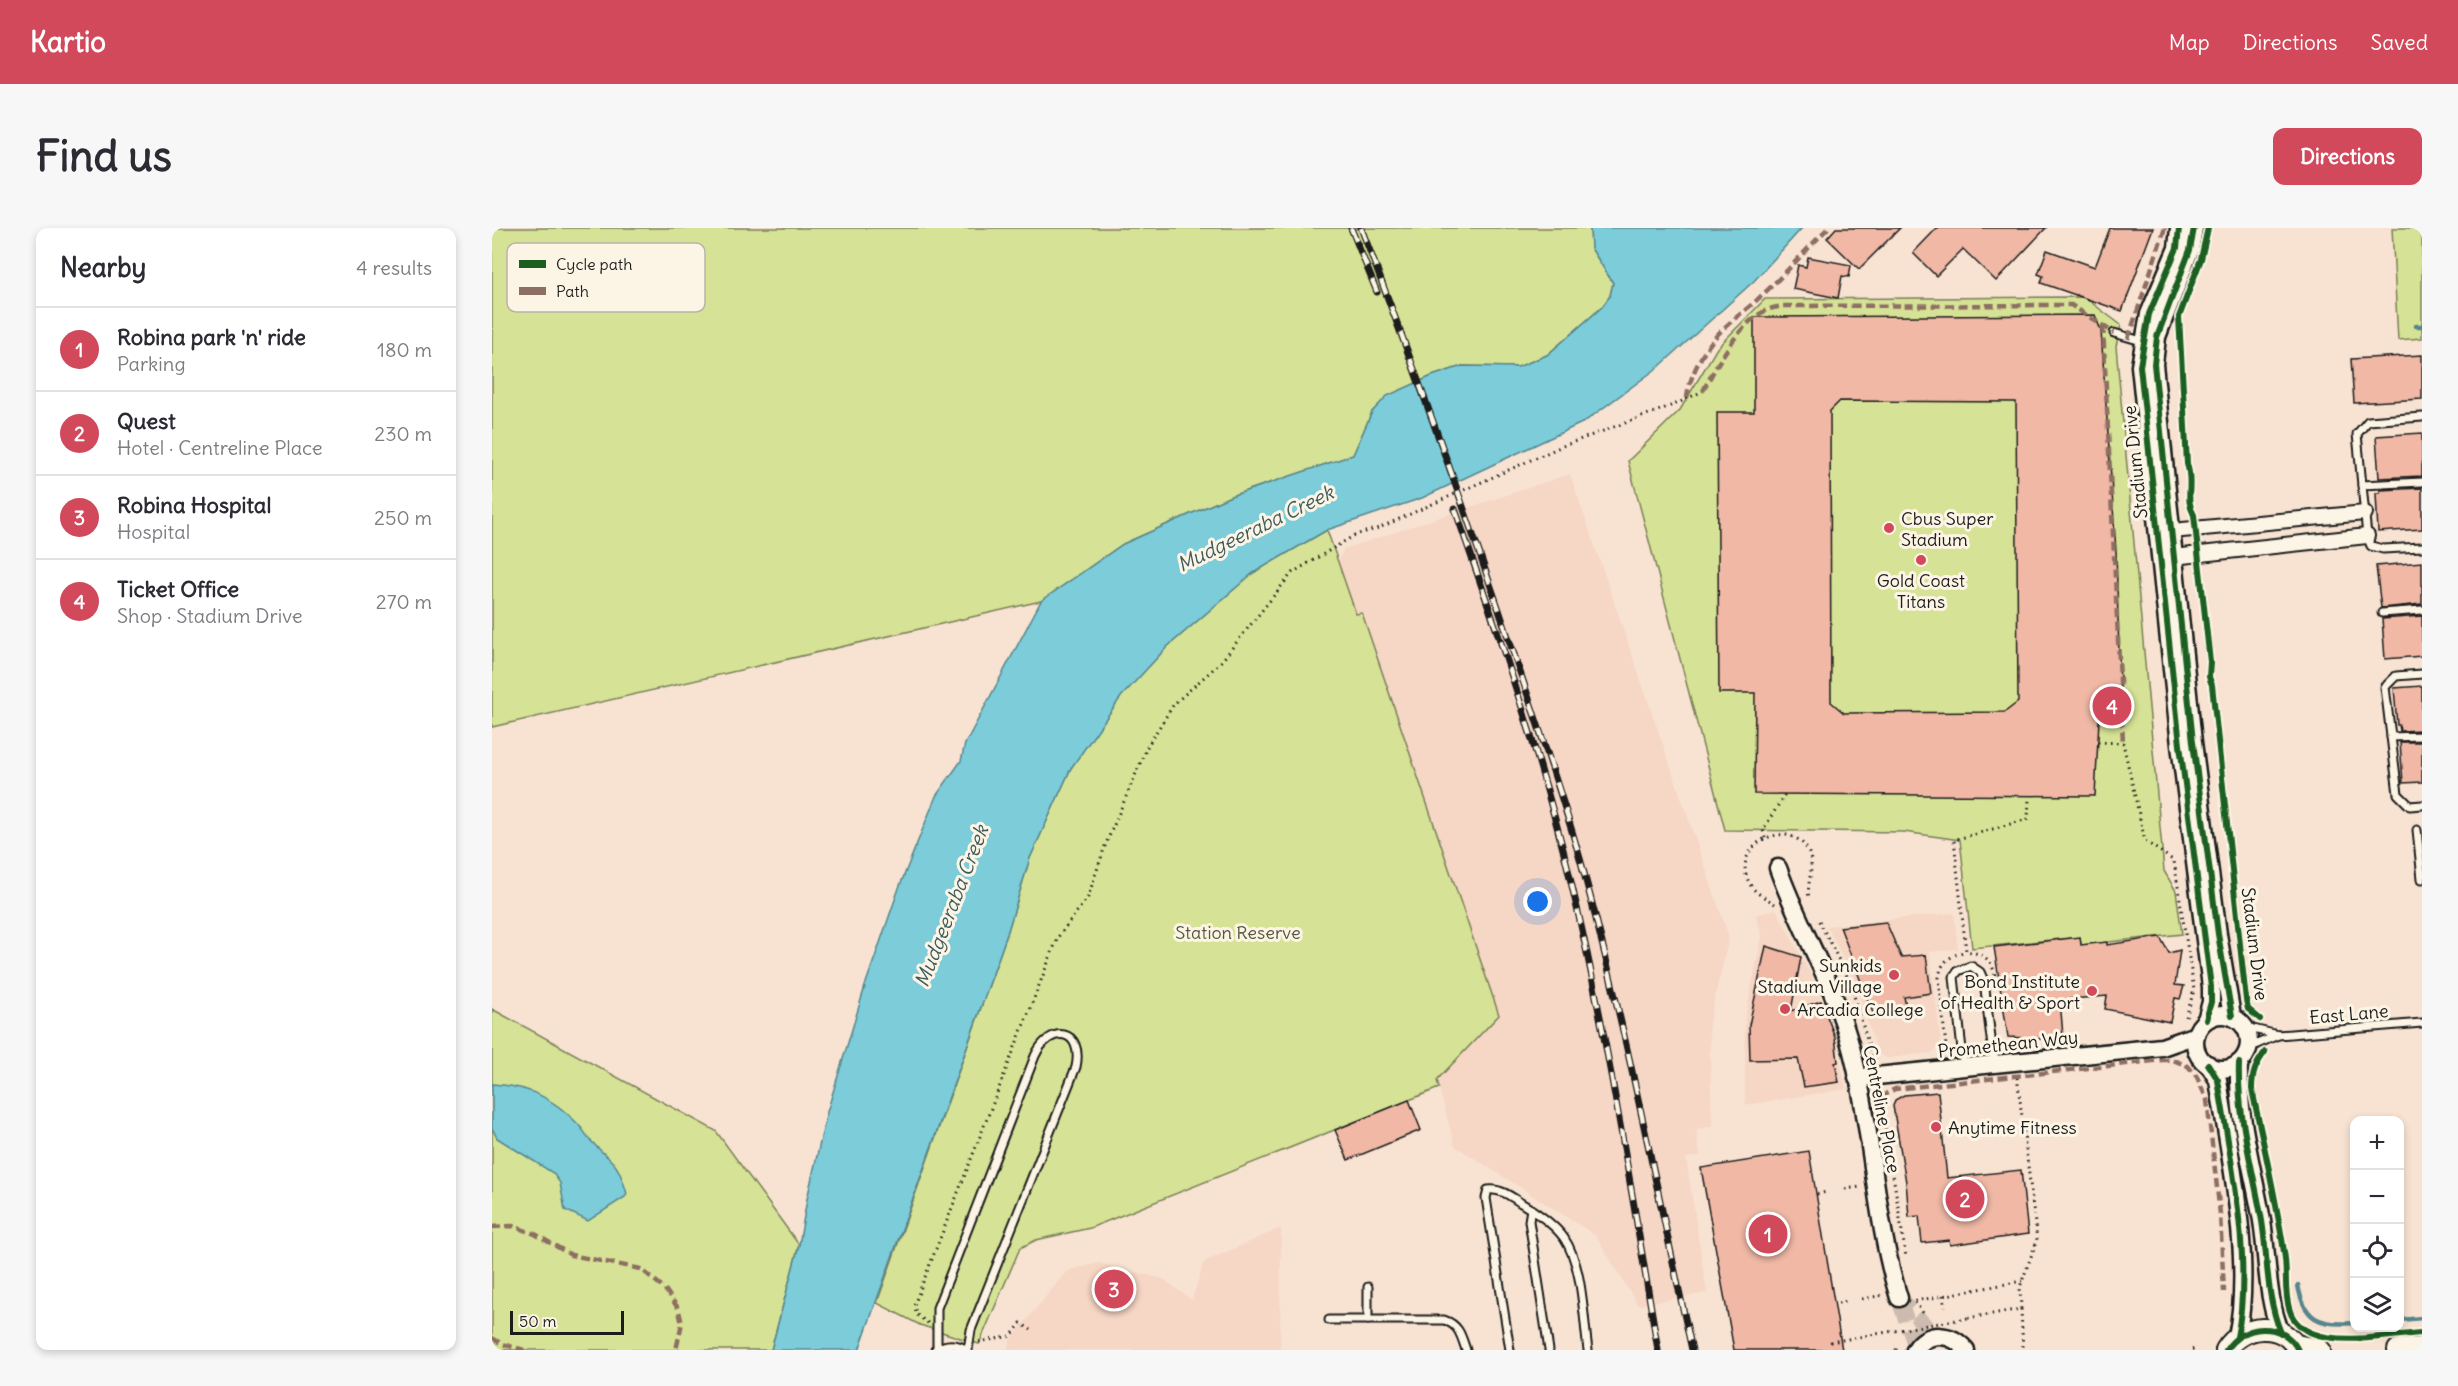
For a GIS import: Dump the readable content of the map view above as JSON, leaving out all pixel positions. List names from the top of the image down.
{
  "streets": {
    "street": ["Stadium Drive", "Promethean Way", "Centreline Place"],
    "lane": ["East Lane"]
  },
  "crossings": [
    ["Promethean Way", "Centreline Place"]
  ],
  "water": ["Mudgeeraba Creek"],
  "parks": ["Station Reserve"],
  "places": [
    "Cbus Super Stadium",
    "Gold Coast Titans",
    "Sunkids Stadium Village",
    "Bond Institute of Health & Sport",
    "Arcadia College",
    "Anytime Fitness"
  ],
  "legend": ["Cycle path", "Path"],
  "scale_bar": "50 m",
  "page": {
    "header": "Kartio",
    "nav": ["Map", "Directions", "Saved"],
    "buttons": "Directions",
    "title": "Find us",
    "heading": ["Nearby", "4 results"],
    "list": [
      {
        "mark": "1",
        "name": "Robina park 'n' ride",
        "note": "Parking",
        "value": "180 m"
      },
      {
        "mark": "2",
        "name": "Quest",
        "note": "Hotel · Centreline Place",
        "value": "230 m"
      },
      {
        "mark": "3",
        "name": "Robina Hospital",
        "note": "Hospital",
        "value": "250 m"
      },
      {
        "mark": "4",
        "name": "Ticket Office",
        "note": "Shop · Stadium Drive",
        "value": "270 m"
      }
    ],
    "pins": [
      "4",
      "2",
      "1",
      "3"
    ],
    "map_buttons": ["+", "−"],
    "scale": "50 m"
  }
}
